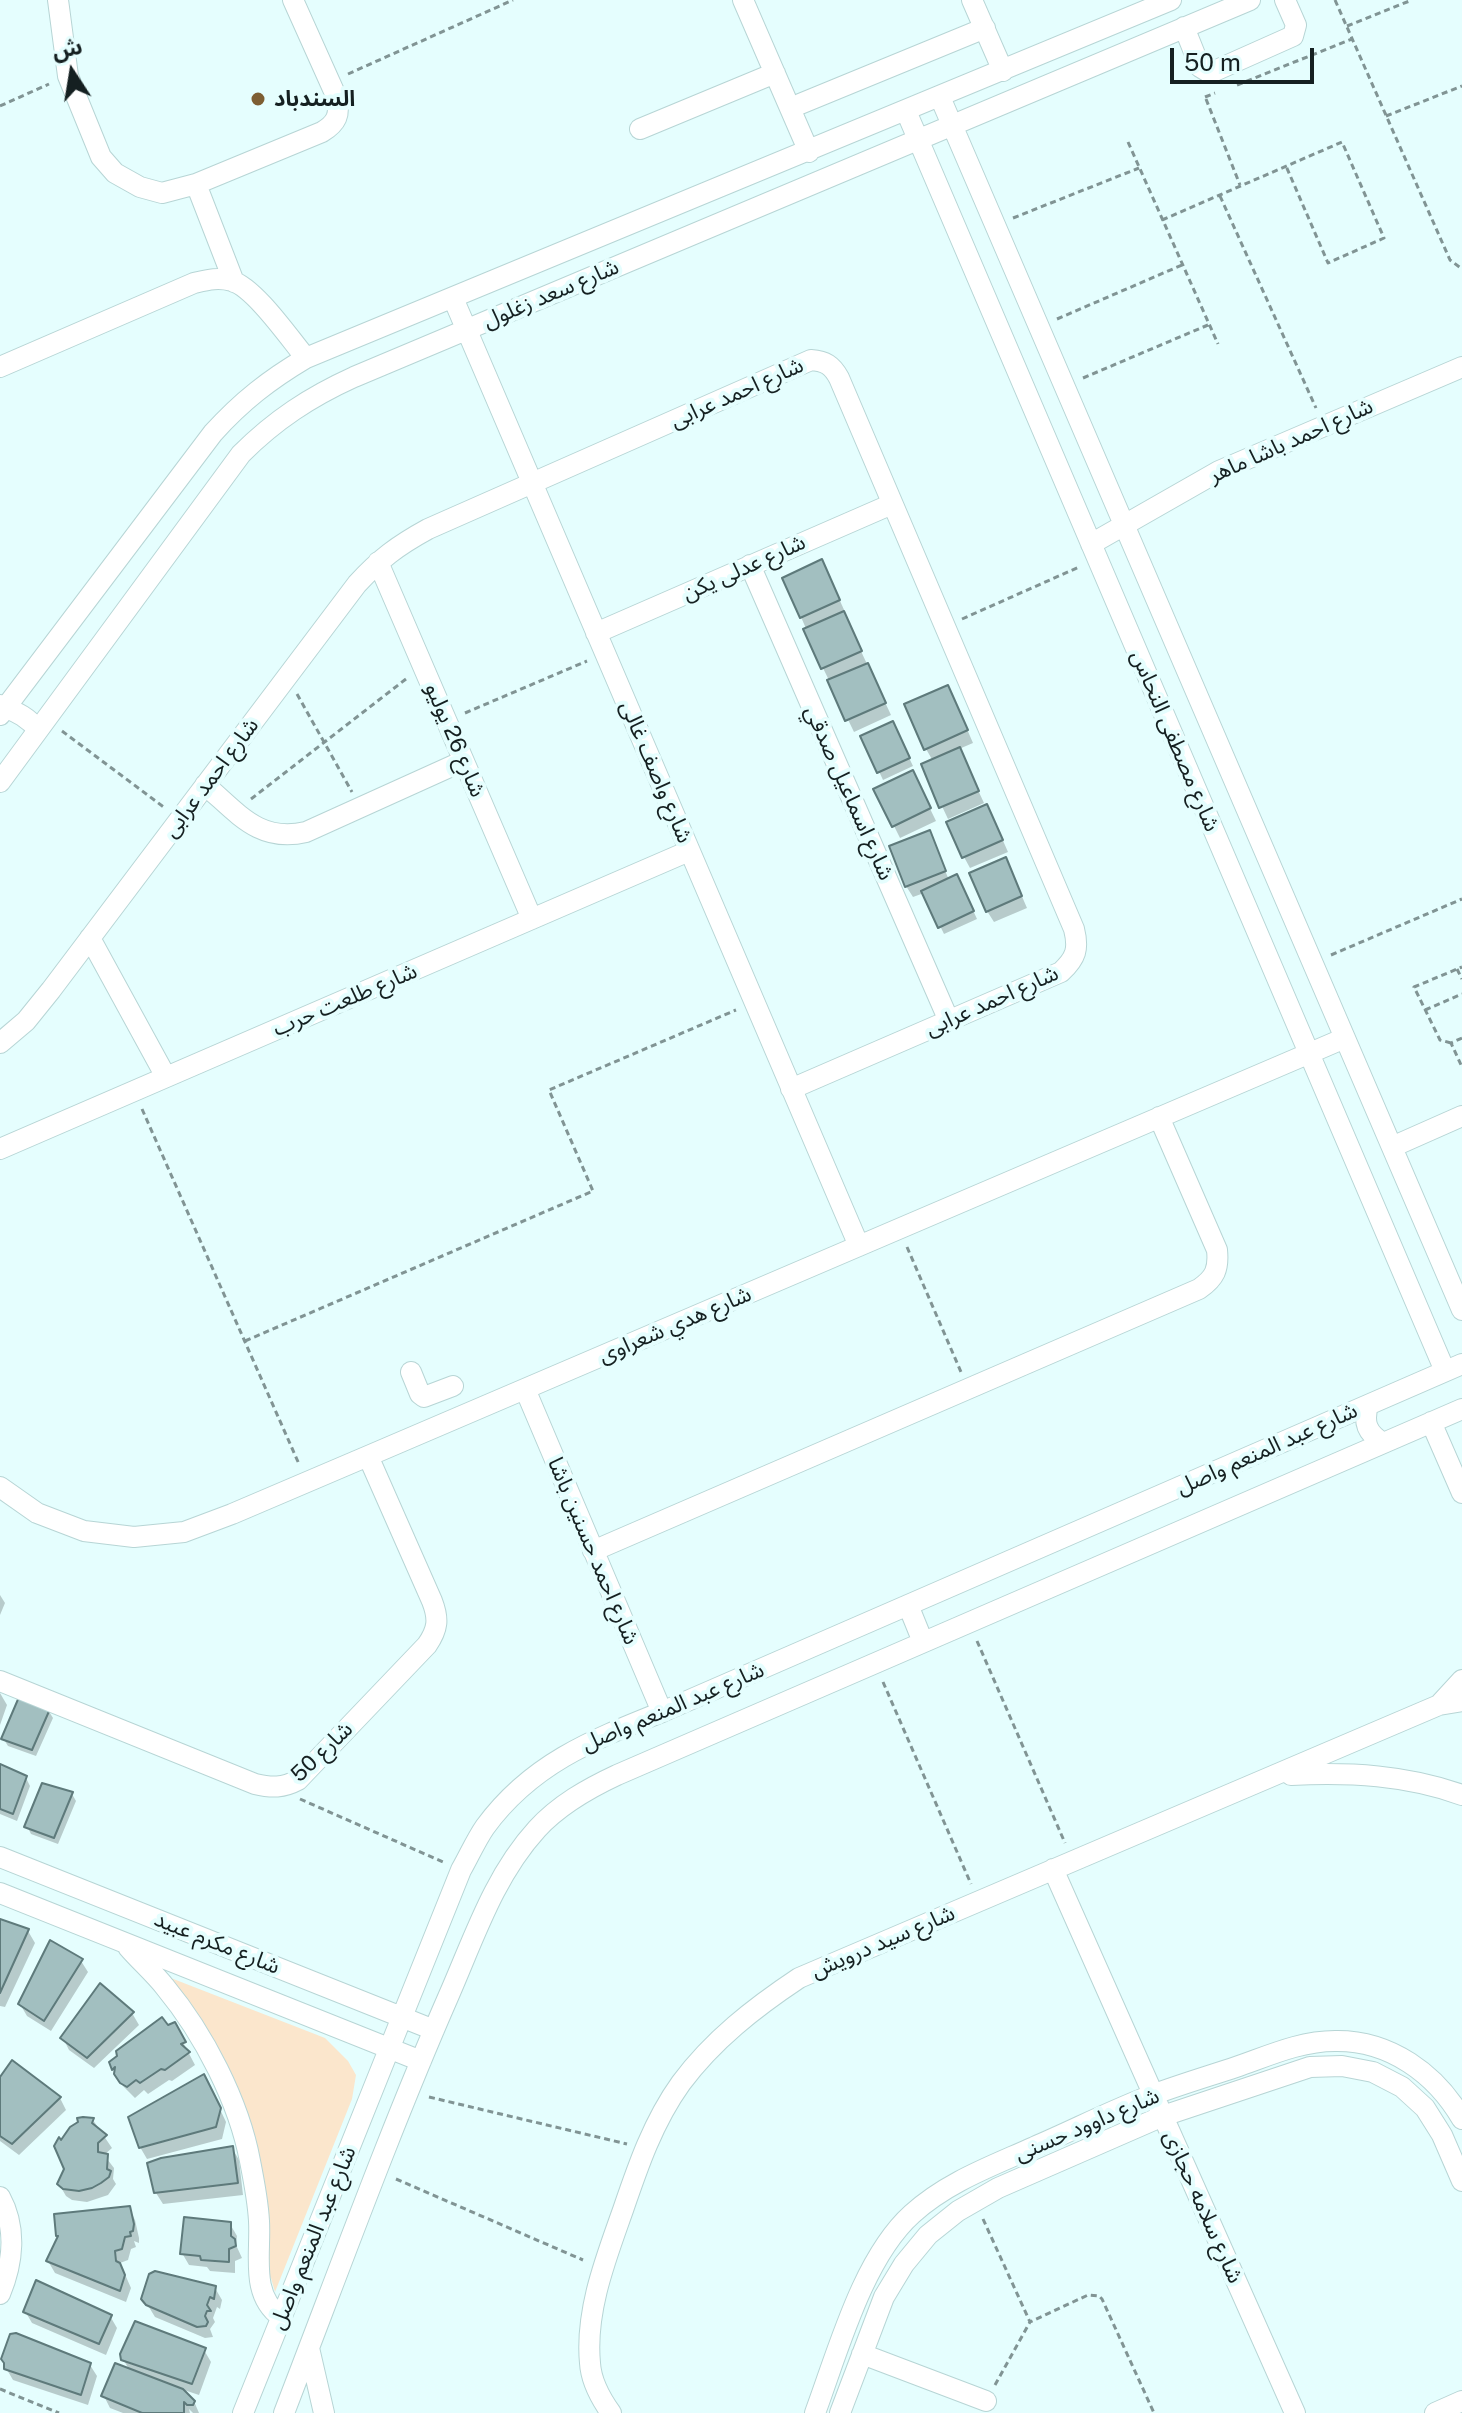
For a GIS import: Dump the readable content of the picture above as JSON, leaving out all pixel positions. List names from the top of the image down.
{
  "streets": {
    "street": [
      "شارع سعد زغلول",
      "شارع احمد عرابى",
      "شارع احمد باشا ماهر",
      "شارع عدلى يكن",
      "شارع 26 يوليو",
      "شارع مصطفى النحاس",
      "شارع واصف غالى",
      "شارع اسماعيل صدقي",
      "شارع طلعت حرب",
      "شارع هدي شعراوى",
      "شارع عبد المنعم واصل",
      "شارع احمد حسنين باشا",
      "شارع 50",
      "شارع سيد درويش",
      "شارع مكرم عبيد",
      "شارع داوود حسنى",
      "شارع سلامه حجازى"
    ]
  },
  "crossings": [
    ["شارع سعد زغلول", "شارع مصطفى النحاس"],
    ["شارع سعد زغلول", "شارع واصف غالى"],
    ["شارع احمد عرابى", "شارع عدلى يكن"],
    ["شارع احمد عرابى", "شارع 26 يوليو"],
    ["شارع احمد عرابى", "شارع واصف غالى"],
    ["شارع احمد عرابى", "شارع اسماعيل صدقي"],
    ["شارع احمد باشا ماهر", "شارع مصطفى النحاس"],
    ["شارع عدلى يكن", "شارع واصف غالى"],
    ["شارع عدلى يكن", "شارع اسماعيل صدقي"],
    ["شارع 26 يوليو", "شارع طلعت حرب"],
    ["شارع مصطفى النحاس", "شارع هدي شعراوى"],
    ["شارع مصطفى النحاس", "شارع عبد المنعم واصل"],
    ["شارع واصف غالى", "شارع طلعت حرب"],
    ["شارع واصف غالى", "شارع هدي شعراوى"],
    ["شارع هدي شعراوى", "شارع احمد حسنين باشا"],
    ["شارع هدي شعراوى", "شارع 50"],
    ["شارع عبد المنعم واصل", "شارع احمد حسنين باشا"],
    ["شارع عبد المنعم واصل", "شارع مكرم عبيد"],
    ["شارع سيد درويش", "شارع سلامه حجازى"],
    ["شارع داوود حسنى", "شارع سلامه حجازى"]
  ],
  "places": ["السندباد"],
  "scale_bar": "50 m",
  "north": "top"
}
